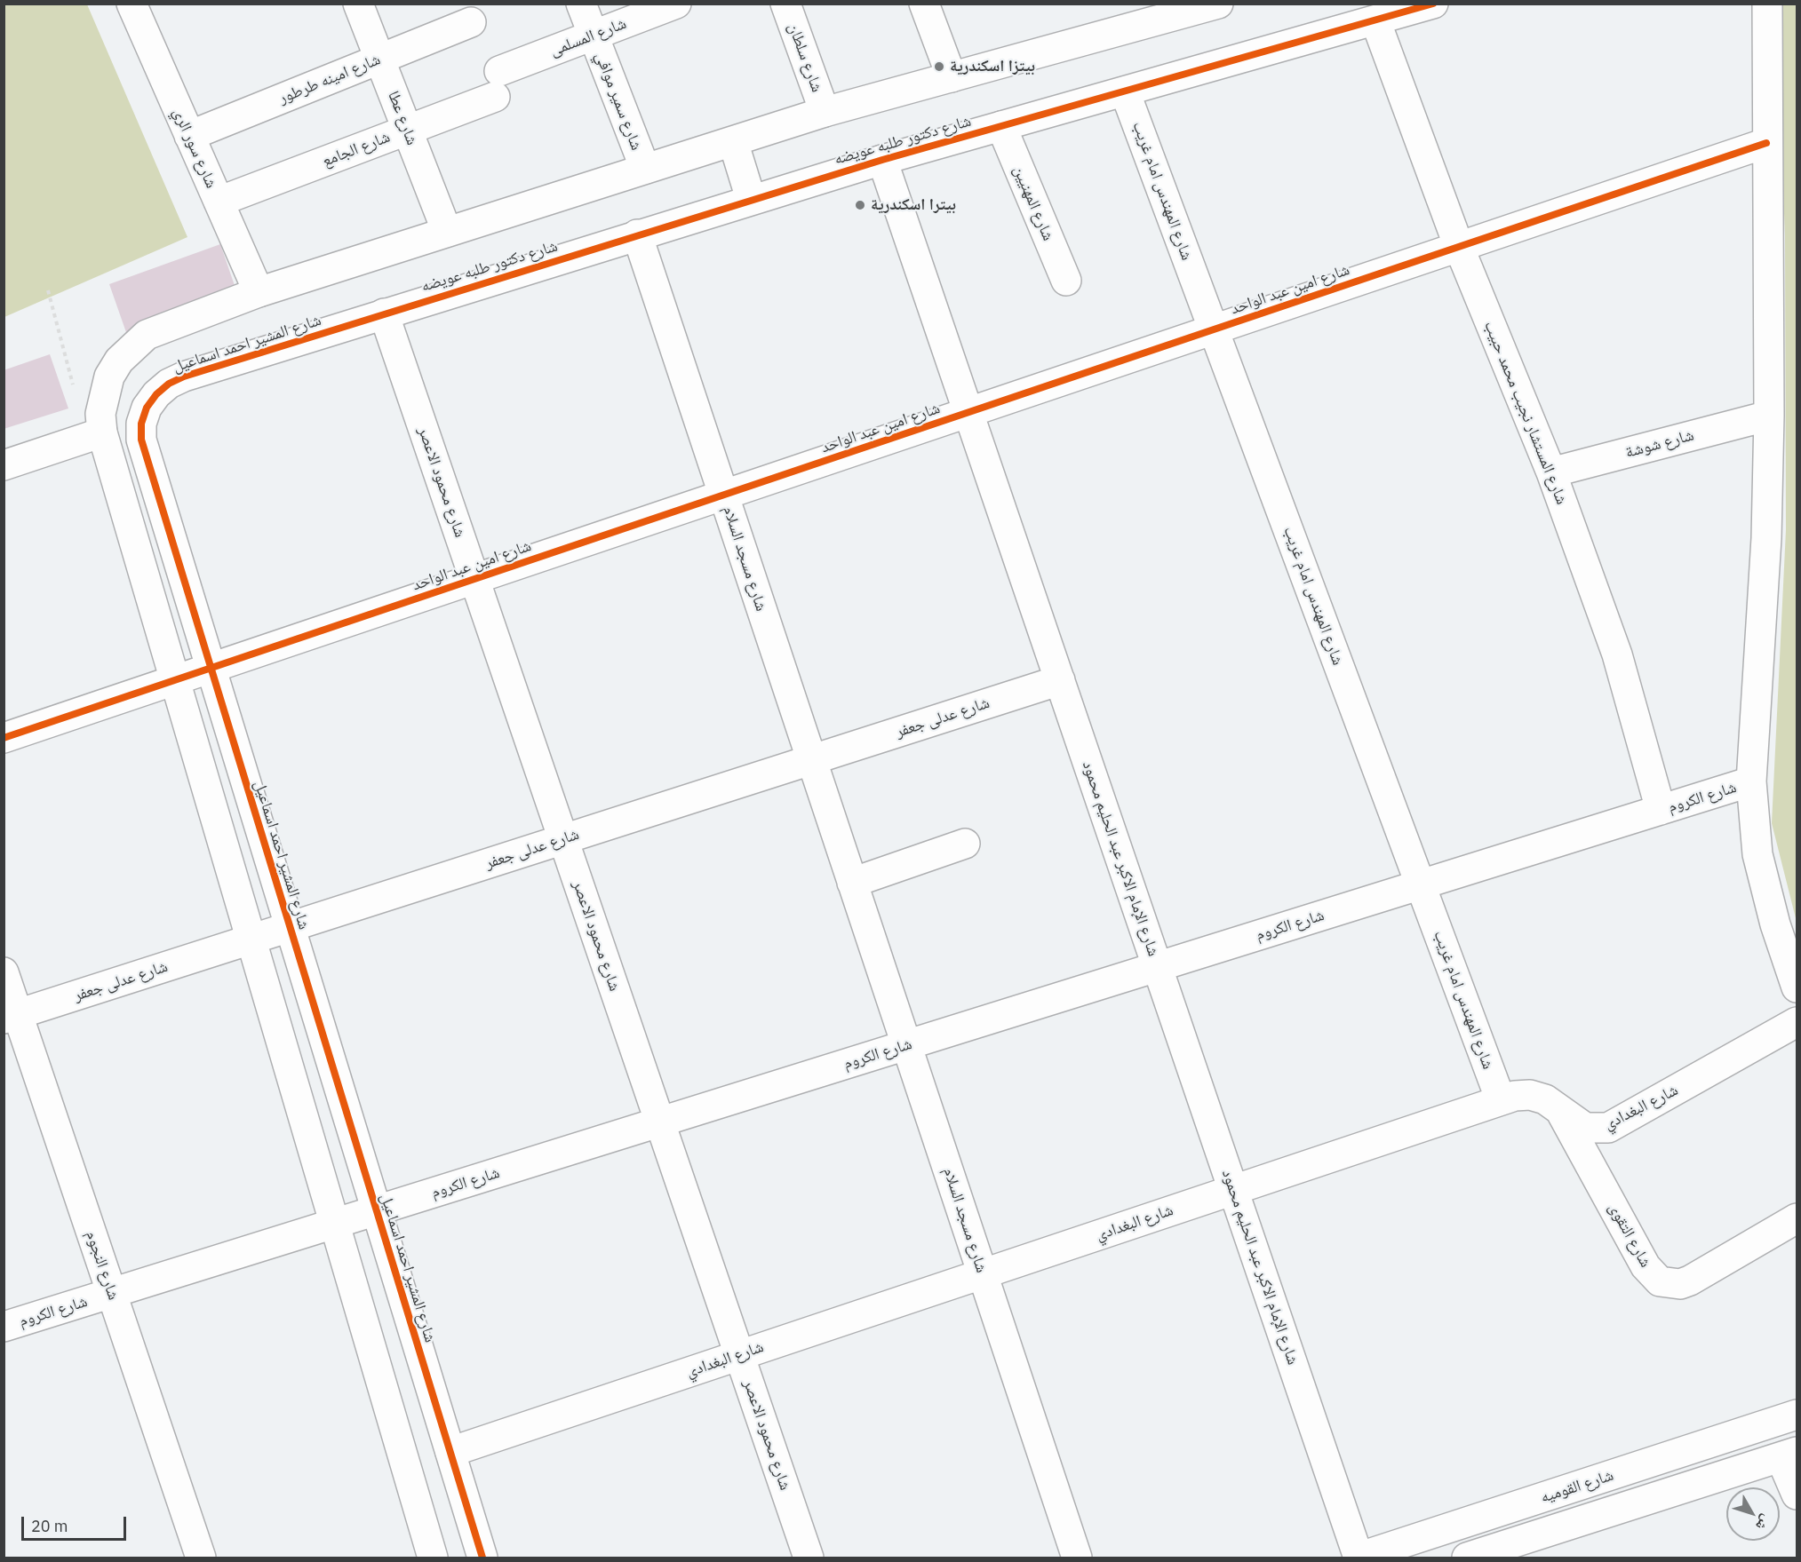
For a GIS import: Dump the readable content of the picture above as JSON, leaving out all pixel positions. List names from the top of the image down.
{
  "streets": {
    "street": [
      "شارع المسلمى",
      "شارع سلطان",
      "شارع امينه طرطور",
      "شارع سمير موافي",
      "شارع عطا",
      "شارع دكتور طلبه عويضه",
      "شارع سور الري",
      "شارع الجامع",
      "شارع المهندس امام غريب",
      "شارع المهنيين",
      "شارع امين عبد الواحد",
      "شارع المشير احمد اسماعيل",
      "شارع المستشار نجيب محمد حبيب",
      "شارع شوشة",
      "شارع محمود الاعصر",
      "شارع مسجد السلام",
      "شارع عدلى جعفر",
      "شارع الكروم",
      "شارع الإمام الاكبر عبد الحليم محمود",
      "شارع البغدادي",
      "شارع التقوى",
      "شارع النجوم",
      "شارع القوميه"
    ]
  },
  "crossings": [
    ["شارع المسلمى", "شارع سمير موافي"],
    ["شارع المسلمى", "شارع الجامع"],
    ["شارع امينه طرطور", "شارع عطا"],
    ["شارع امينه طرطور", "شارع سور الري"],
    ["شارع عطا", "شارع الجامع"],
    ["شارع دكتور طلبه عويضه", "شارع المهندس امام غريب"],
    ["شارع دكتور طلبه عويضه", "شارع المهنيين"],
    ["شارع دكتور طلبه عويضه", "شارع المشير احمد اسماعيل"],
    ["شارع دكتور طلبه عويضه", "شارع المستشار نجيب محمد حبيب"],
    ["شارع دكتور طلبه عويضه", "شارع محمود الاعصر"],
    ["شارع دكتور طلبه عويضه", "شارع مسجد السلام"],
    ["شارع دكتور طلبه عويضه", "شارع الإمام الاكبر عبد الحليم محمود"],
    ["شارع سور الري", "شارع الجامع"],
    ["شارع المهندس امام غريب", "شارع امين عبد الواحد"],
    ["شارع المهندس امام غريب", "شارع الكروم"],
    ["شارع المهندس امام غريب", "شارع البغدادي"],
    ["شارع امين عبد الواحد", "شارع المشير احمد اسماعيل"],
    ["شارع امين عبد الواحد", "شارع المستشار نجيب محمد حبيب"],
    ["شارع امين عبد الواحد", "شارع محمود الاعصر"],
    ["شارع امين عبد الواحد", "شارع مسجد السلام"],
    ["شارع امين عبد الواحد", "شارع الإمام الاكبر عبد الحليم محمود"],
    ["شارع المشير احمد اسماعيل", "شارع محمود الاعصر"],
    ["شارع المشير احمد اسماعيل", "شارع عدلى جعفر"],
    ["شارع المشير احمد اسماعيل", "شارع الكروم"],
    ["شارع المشير احمد اسماعيل", "شارع البغدادي"],
    ["شارع المستشار نجيب محمد حبيب", "شارع شوشة"],
    ["شارع المستشار نجيب محمد حبيب", "شارع الكروم"],
    ["شارع محمود الاعصر", "شارع عدلى جعفر"],
    ["شارع محمود الاعصر", "شارع الكروم"],
    ["شارع محمود الاعصر", "شارع البغدادي"],
    ["شارع مسجد السلام", "شارع عدلى جعفر"],
    ["شارع مسجد السلام", "شارع الكروم"],
    ["شارع مسجد السلام", "شارع البغدادي"],
    ["شارع عدلى جعفر", "شارع الإمام الاكبر عبد الحليم محمود"],
    ["شارع عدلى جعفر", "شارع النجوم"],
    ["شارع الكروم", "شارع الإمام الاكبر عبد الحليم محمود"],
    ["شارع الكروم", "شارع النجوم"],
    ["شارع الإمام الاكبر عبد الحليم محمود", "شارع البغدادي"],
    ["شارع الإمام الاكبر عبد الحليم محمود", "شارع القوميه"],
    ["شارع البغدادي", "شارع التقوى"]
  ],
  "places": ["بيتزا اسكندرية", "بيترا اسكندرية"],
  "scale_bar": "20 m",
  "north": "bottom right"
}
